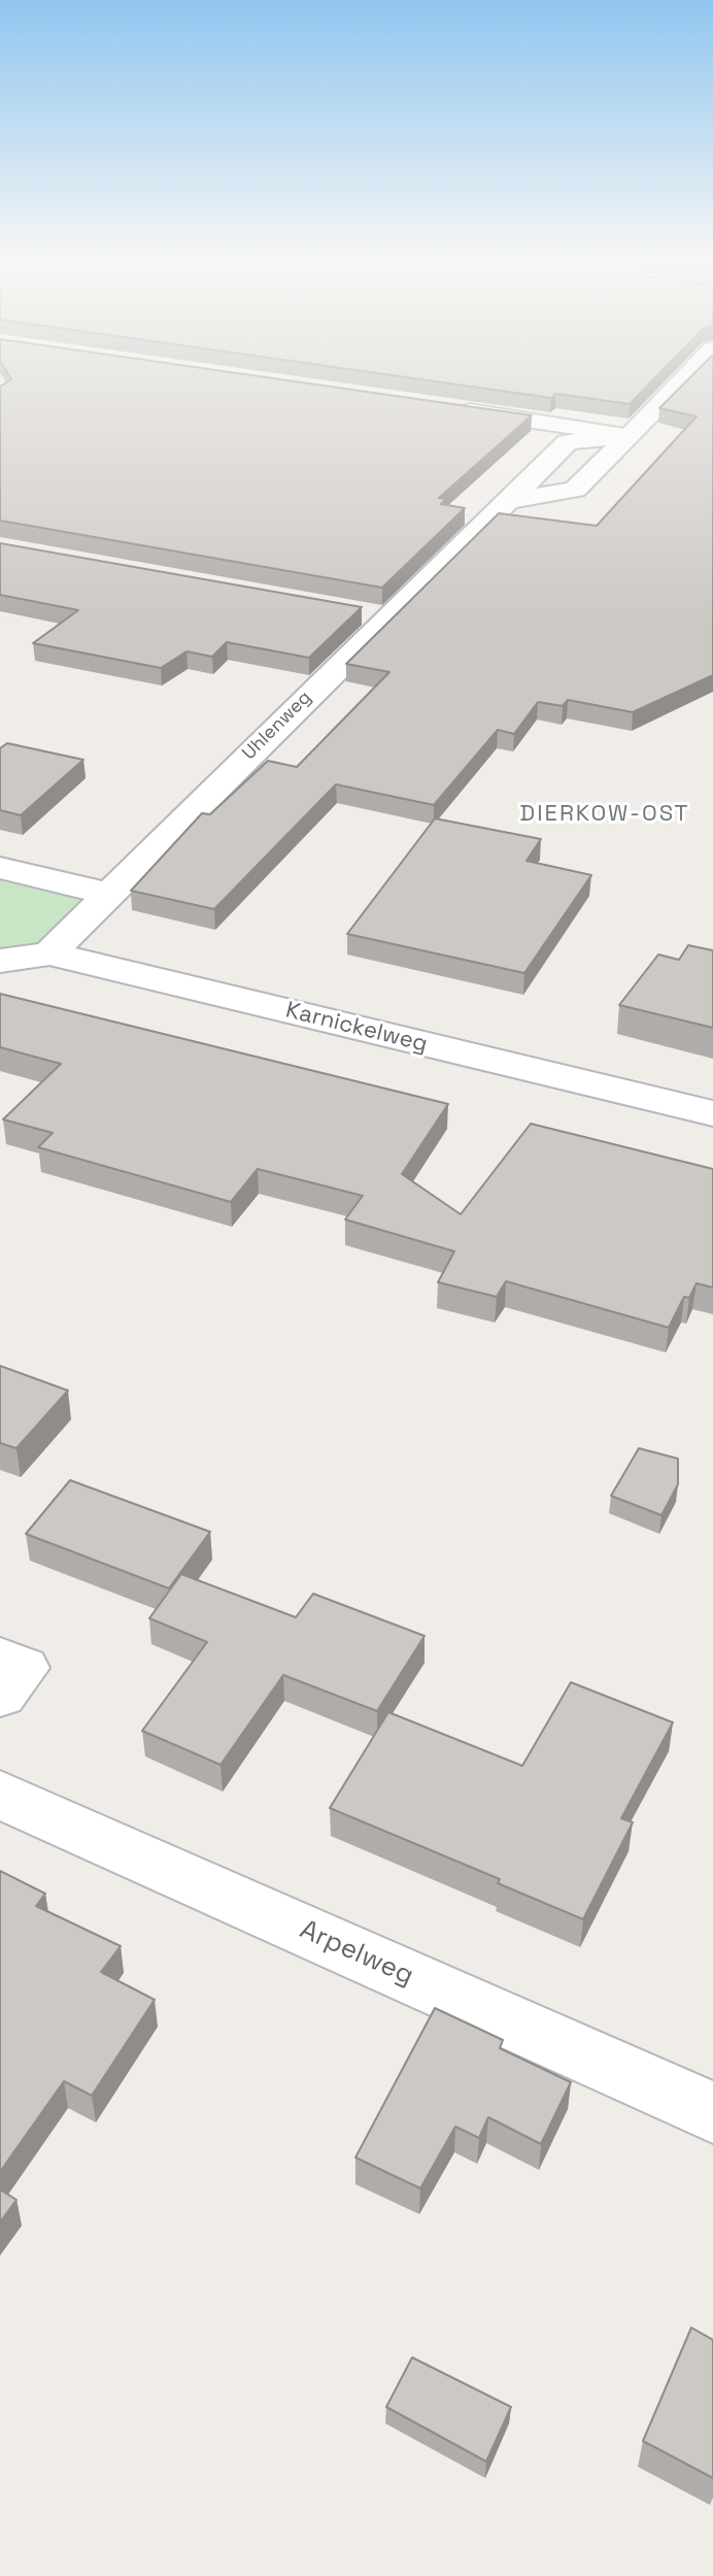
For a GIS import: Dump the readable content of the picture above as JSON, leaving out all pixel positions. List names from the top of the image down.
{
  "streets": {
    "street": ["Uhlenweg", "Karnickelweg", "Arpelweg"]
  },
  "crossings": [
    ["Uhlenweg", "Karnickelweg"]
  ],
  "districts": ["DIERKOW-OST"]
}
